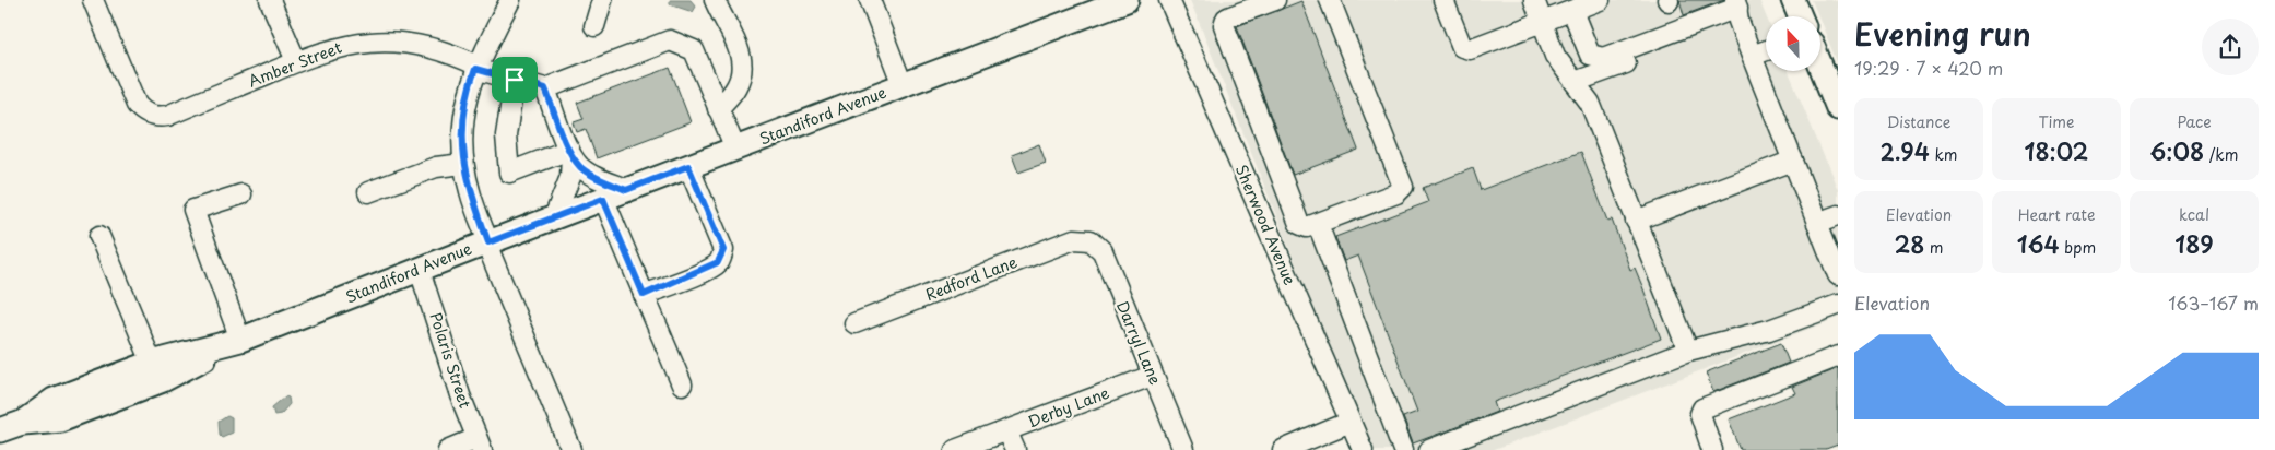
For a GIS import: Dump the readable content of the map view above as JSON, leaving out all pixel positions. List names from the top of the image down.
{
  "streets": {
    "main road": ["Standiford Avenue"],
    "street": [
      "Amber Street",
      "Sherwood Avenue",
      "Redford Lane",
      "Darryl Lane",
      "Polaris Street",
      "Derby Lane"
    ]
  },
  "crossings": [
    ["Standiford Avenue", "Polaris Street"],
    ["Redford Lane", "Darryl Lane"],
    ["Darryl Lane", "Derby Lane"]
  ],
  "north": "top",
  "page": {
    "heading": ["Evening run", "19:29 · 7 × 420 m"],
    "stats": [
      ["Distance", "2.94 km"],
      ["Time", "18:02"],
      ["Pace", "6:08 /km"],
      ["Elevation", "28 m"],
      ["Heart rate", "164 bpm"],
      ["kcal", "189"]
    ],
    "chart": ["Elevation", "163–167 m"]
  }
}
